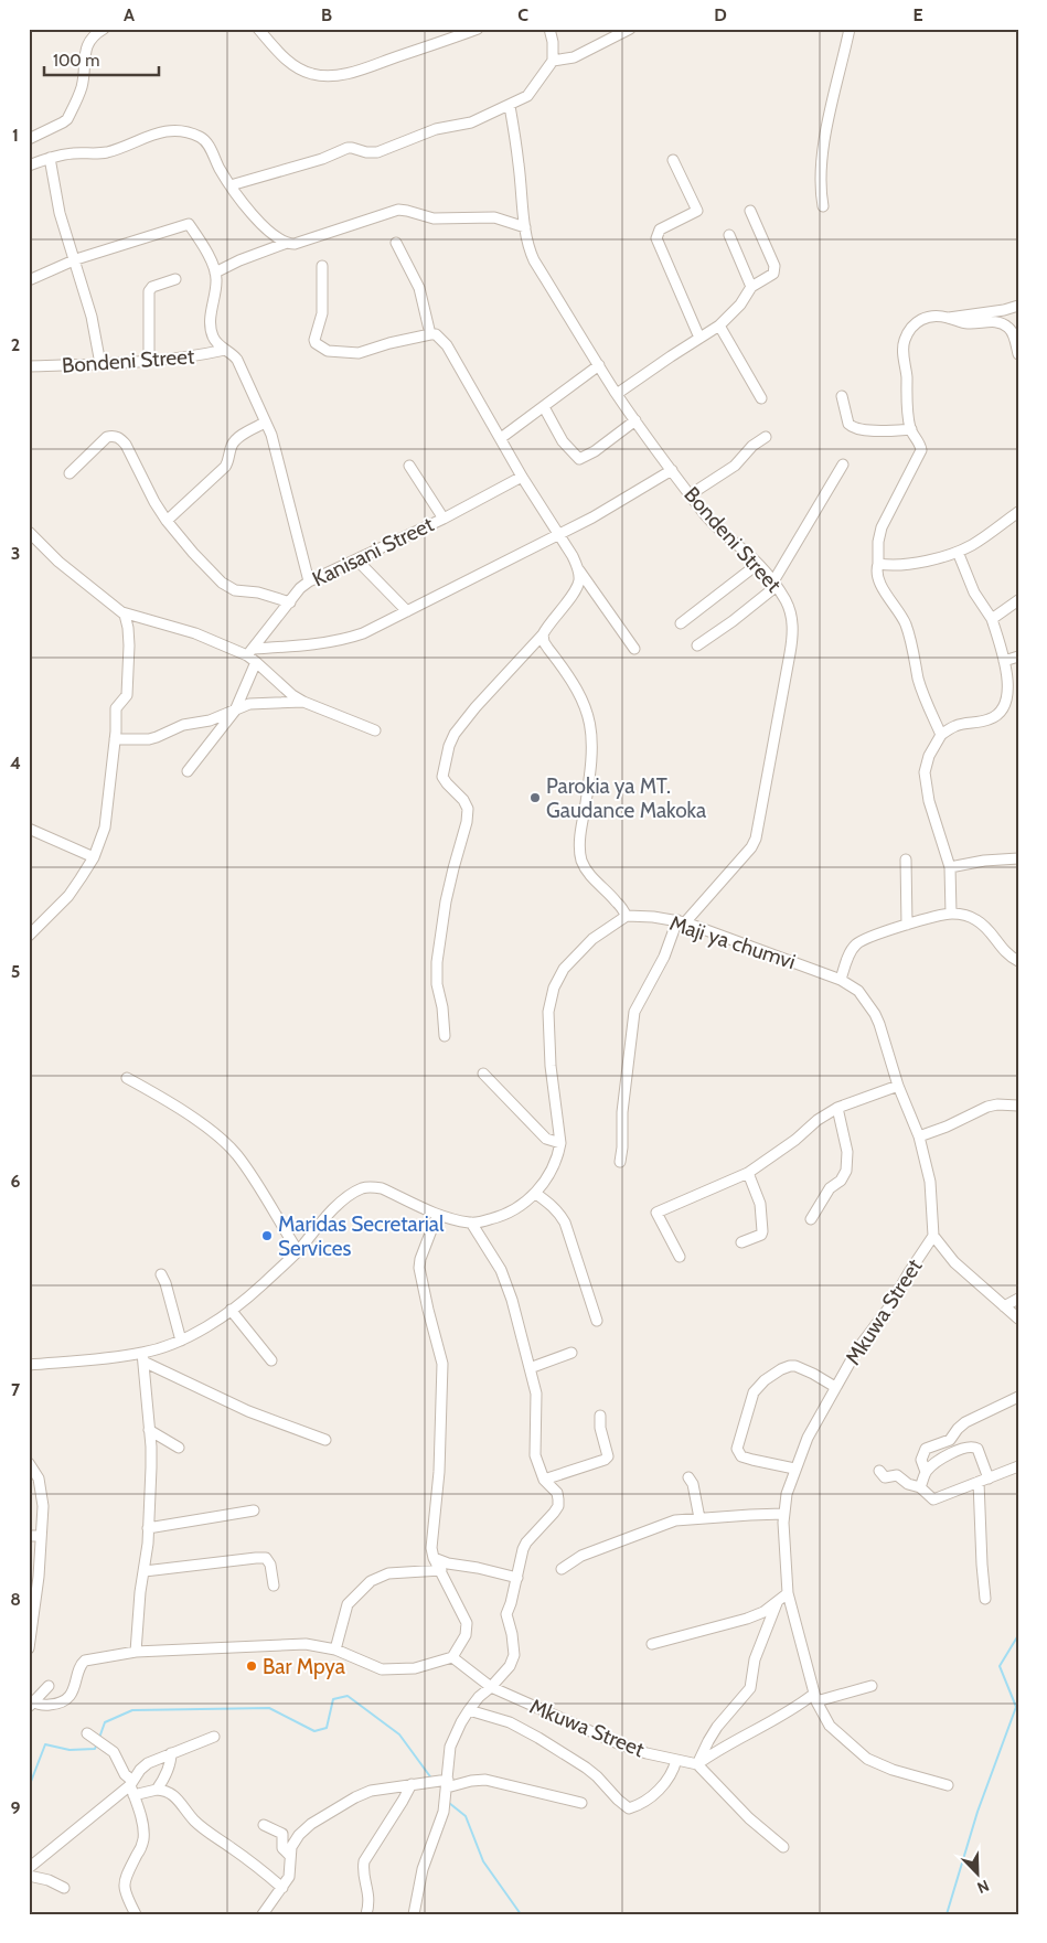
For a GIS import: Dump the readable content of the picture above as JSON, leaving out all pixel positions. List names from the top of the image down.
{
  "streets": {
    "street": [
      "Bondeni Street",
      "Kanisani Street",
      "Maji ya chumvi",
      "Mkuwa Street"
    ]
  },
  "crossings": [
    ["Bondeni Street", "Maji ya chumvi"],
    ["Maji ya chumvi", "Mkuwa Street"]
  ],
  "places": ["Parokia ya MT. Gaudance Makoka", "Maridas Secretarial Services", "Bar Mpya"],
  "scale_bar": "100 m",
  "north": "bottom right",
  "grid": {
    "columns": [
      "A",
      "B",
      "C",
      "D",
      "E"
    ],
    "rows": [
      "1",
      "2",
      "3",
      "4",
      "5",
      "6",
      "7",
      "8",
      "9"
    ]
  }
}
